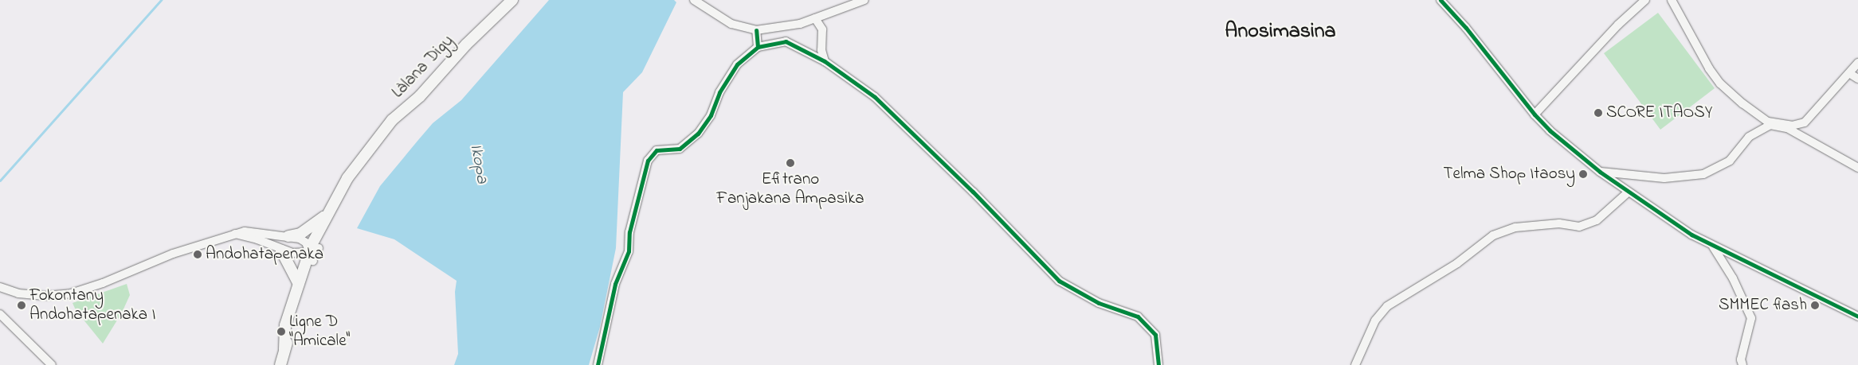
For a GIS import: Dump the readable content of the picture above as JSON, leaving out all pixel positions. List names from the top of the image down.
{
  "streets": {
    "main road": ["Làlana Digy"]
  },
  "districts": ["Anosimasina"],
  "water": ["Ikopa"],
  "places": [
    "SCORE ITAOSY",
    "Efitrano Fanjakana Ampasika",
    "Telma Shop Itaosy",
    "Andohatapenaka",
    "Fokontany Andohatapenaka I",
    "SMMEC flash",
    "Ligne D \"Amicale\""
  ]
}
